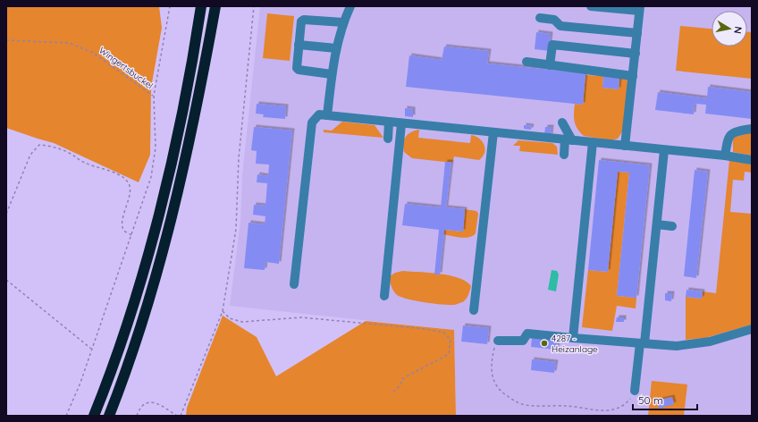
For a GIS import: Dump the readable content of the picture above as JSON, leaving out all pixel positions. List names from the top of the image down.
{
  "streets": {
    "path": ["Wingertsbuckel"]
  },
  "places": ["4287 - Heizanlage"],
  "scale_bar": "50 m",
  "north": "right"
}
